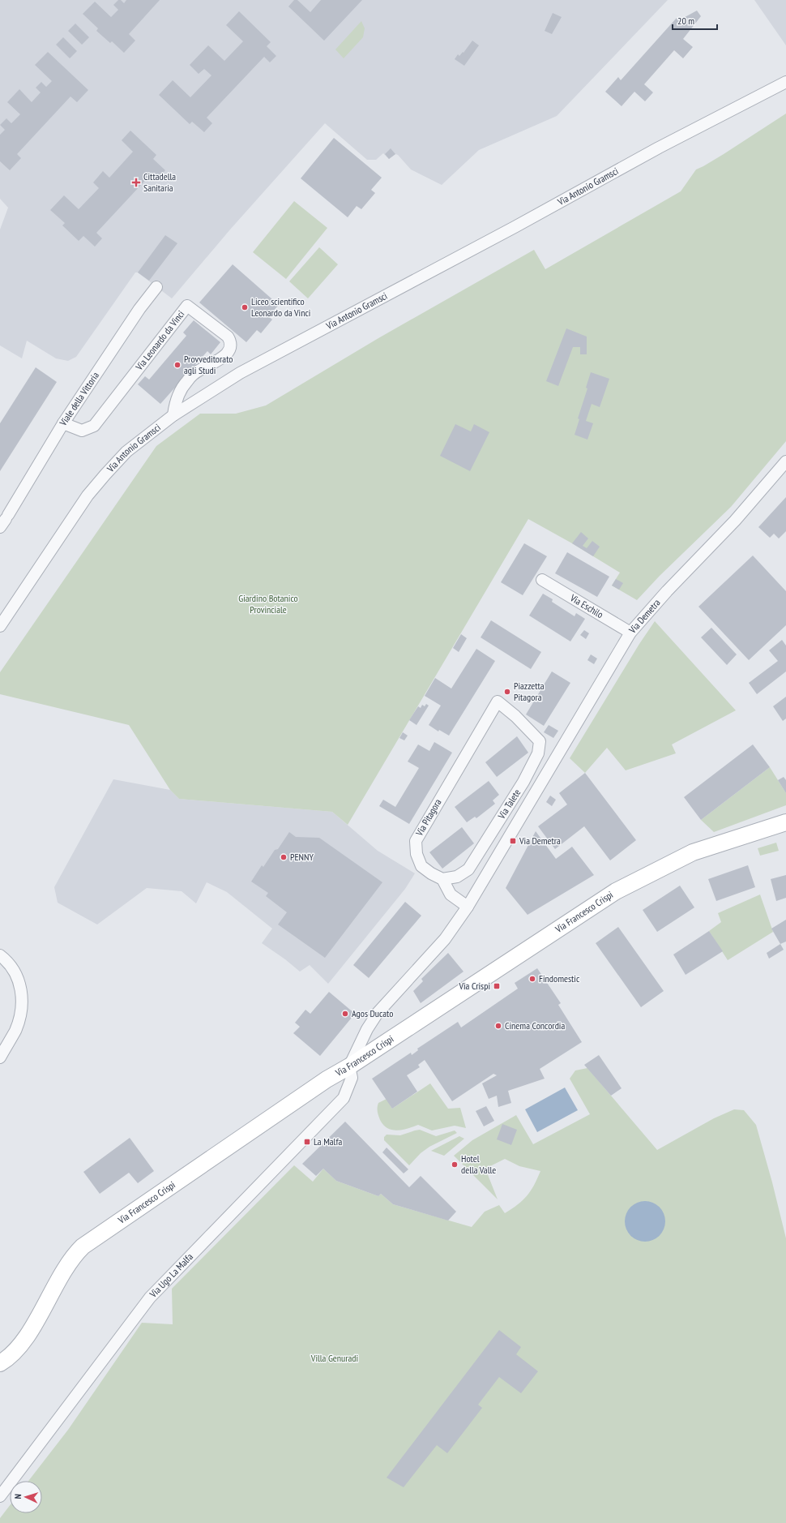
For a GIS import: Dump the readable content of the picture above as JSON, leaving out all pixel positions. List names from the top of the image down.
{
  "streets": {
    "main road": ["Via Francesco Crispi"],
    "street": [
      "Via Antonio Gramsci",
      "Via Leonardo da Vinci",
      "Viale della Vittoria",
      "Via Eschilo",
      "Via Demetra",
      "Via Talete",
      "Via Pitagora",
      "Via Ugo La Malfa"
    ]
  },
  "crossings": [
    ["Via Antonio Gramsci", "Via Leonardo da Vinci"],
    ["Via Leonardo da Vinci", "Viale della Vittoria"],
    ["Via Eschilo", "Via Demetra"],
    ["Via Demetra", "Via Francesco Crispi"],
    ["Via Demetra", "Via Ugo La Malfa"],
    ["Via Talete", "Via Pitagora"],
    ["Via Francesco Crispi", "Via Ugo La Malfa"]
  ],
  "parks": ["Giardino Botanico Provinciale", "Villa Genuradi"],
  "places": {
    "health": ["Cittadella Sanitaria"],
    "other": [
      "Liceo scientifico Leonardo da Vinci",
      "Provveditorato agli Studi",
      "Piazzetta Pitagora",
      "PENNY",
      "Findomestic",
      "Agos Ducato",
      "Cinema Concordia",
      "Hotel della Valle"
    ],
    "transit": ["Via Demetra", "Via Crispi", "La Malfa"]
  },
  "scale_bar": "20 m",
  "north": "left"
}
